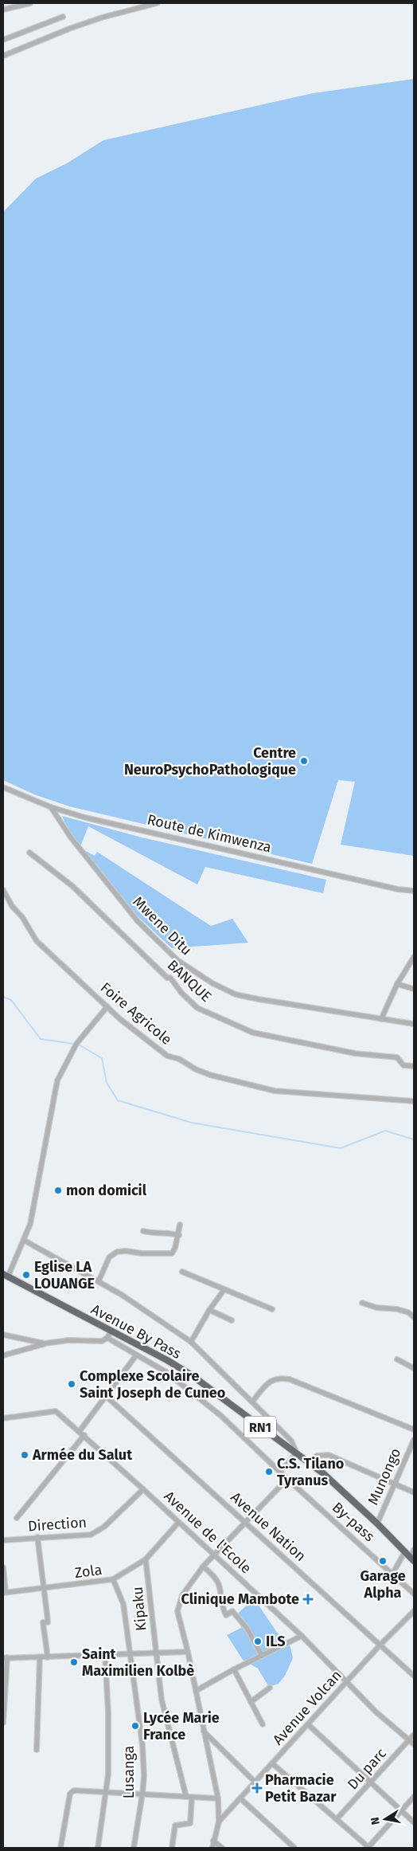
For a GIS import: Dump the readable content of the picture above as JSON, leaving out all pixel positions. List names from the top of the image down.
{
  "streets": {
    "highway": ["Avenue By Pass", "RN1"],
    "street": [
      "Route de Kimwenza",
      "Mwene Ditu",
      "BANQUE",
      "Foire Agricole",
      "Munongo",
      "By-pass",
      "Direction",
      "Avenue Nation",
      "Avenue de l'Ecole",
      "Zola",
      "Kipaku",
      "Avenue Volcan",
      "Du parc",
      "Lusanga"
    ]
  },
  "crossings": [
    ["Route de Kimwenza", "Mwene Ditu"],
    ["Avenue By Pass", "Munongo"],
    ["Direction", "Avenue de l'Ecole"],
    ["Avenue Nation", "Avenue Volcan"],
    ["Avenue de l'Ecole", "Zola"],
    ["Avenue de l'Ecole", "Avenue Volcan"],
    ["Avenue de l'Ecole", "Du parc"],
    ["Zola", "Kipaku"],
    ["Zola", "Lusanga"]
  ],
  "places": {
    "other": [
      "Centre NeuroPsychoPathologique",
      "mon domicil",
      "Eglise LA LOUANGE",
      "Complexe Scolaire Saint Joseph de Cuneo",
      "Armée du Salut",
      "C.S. Tilano Tyranus",
      "Garage Alpha",
      "ILS",
      "Saint Maximilien Kolbè",
      "Lycée Marie France"
    ],
    "health": ["Clinique Mambote", "Pharmacie Petit Bazar"]
  },
  "north": "left"
}
